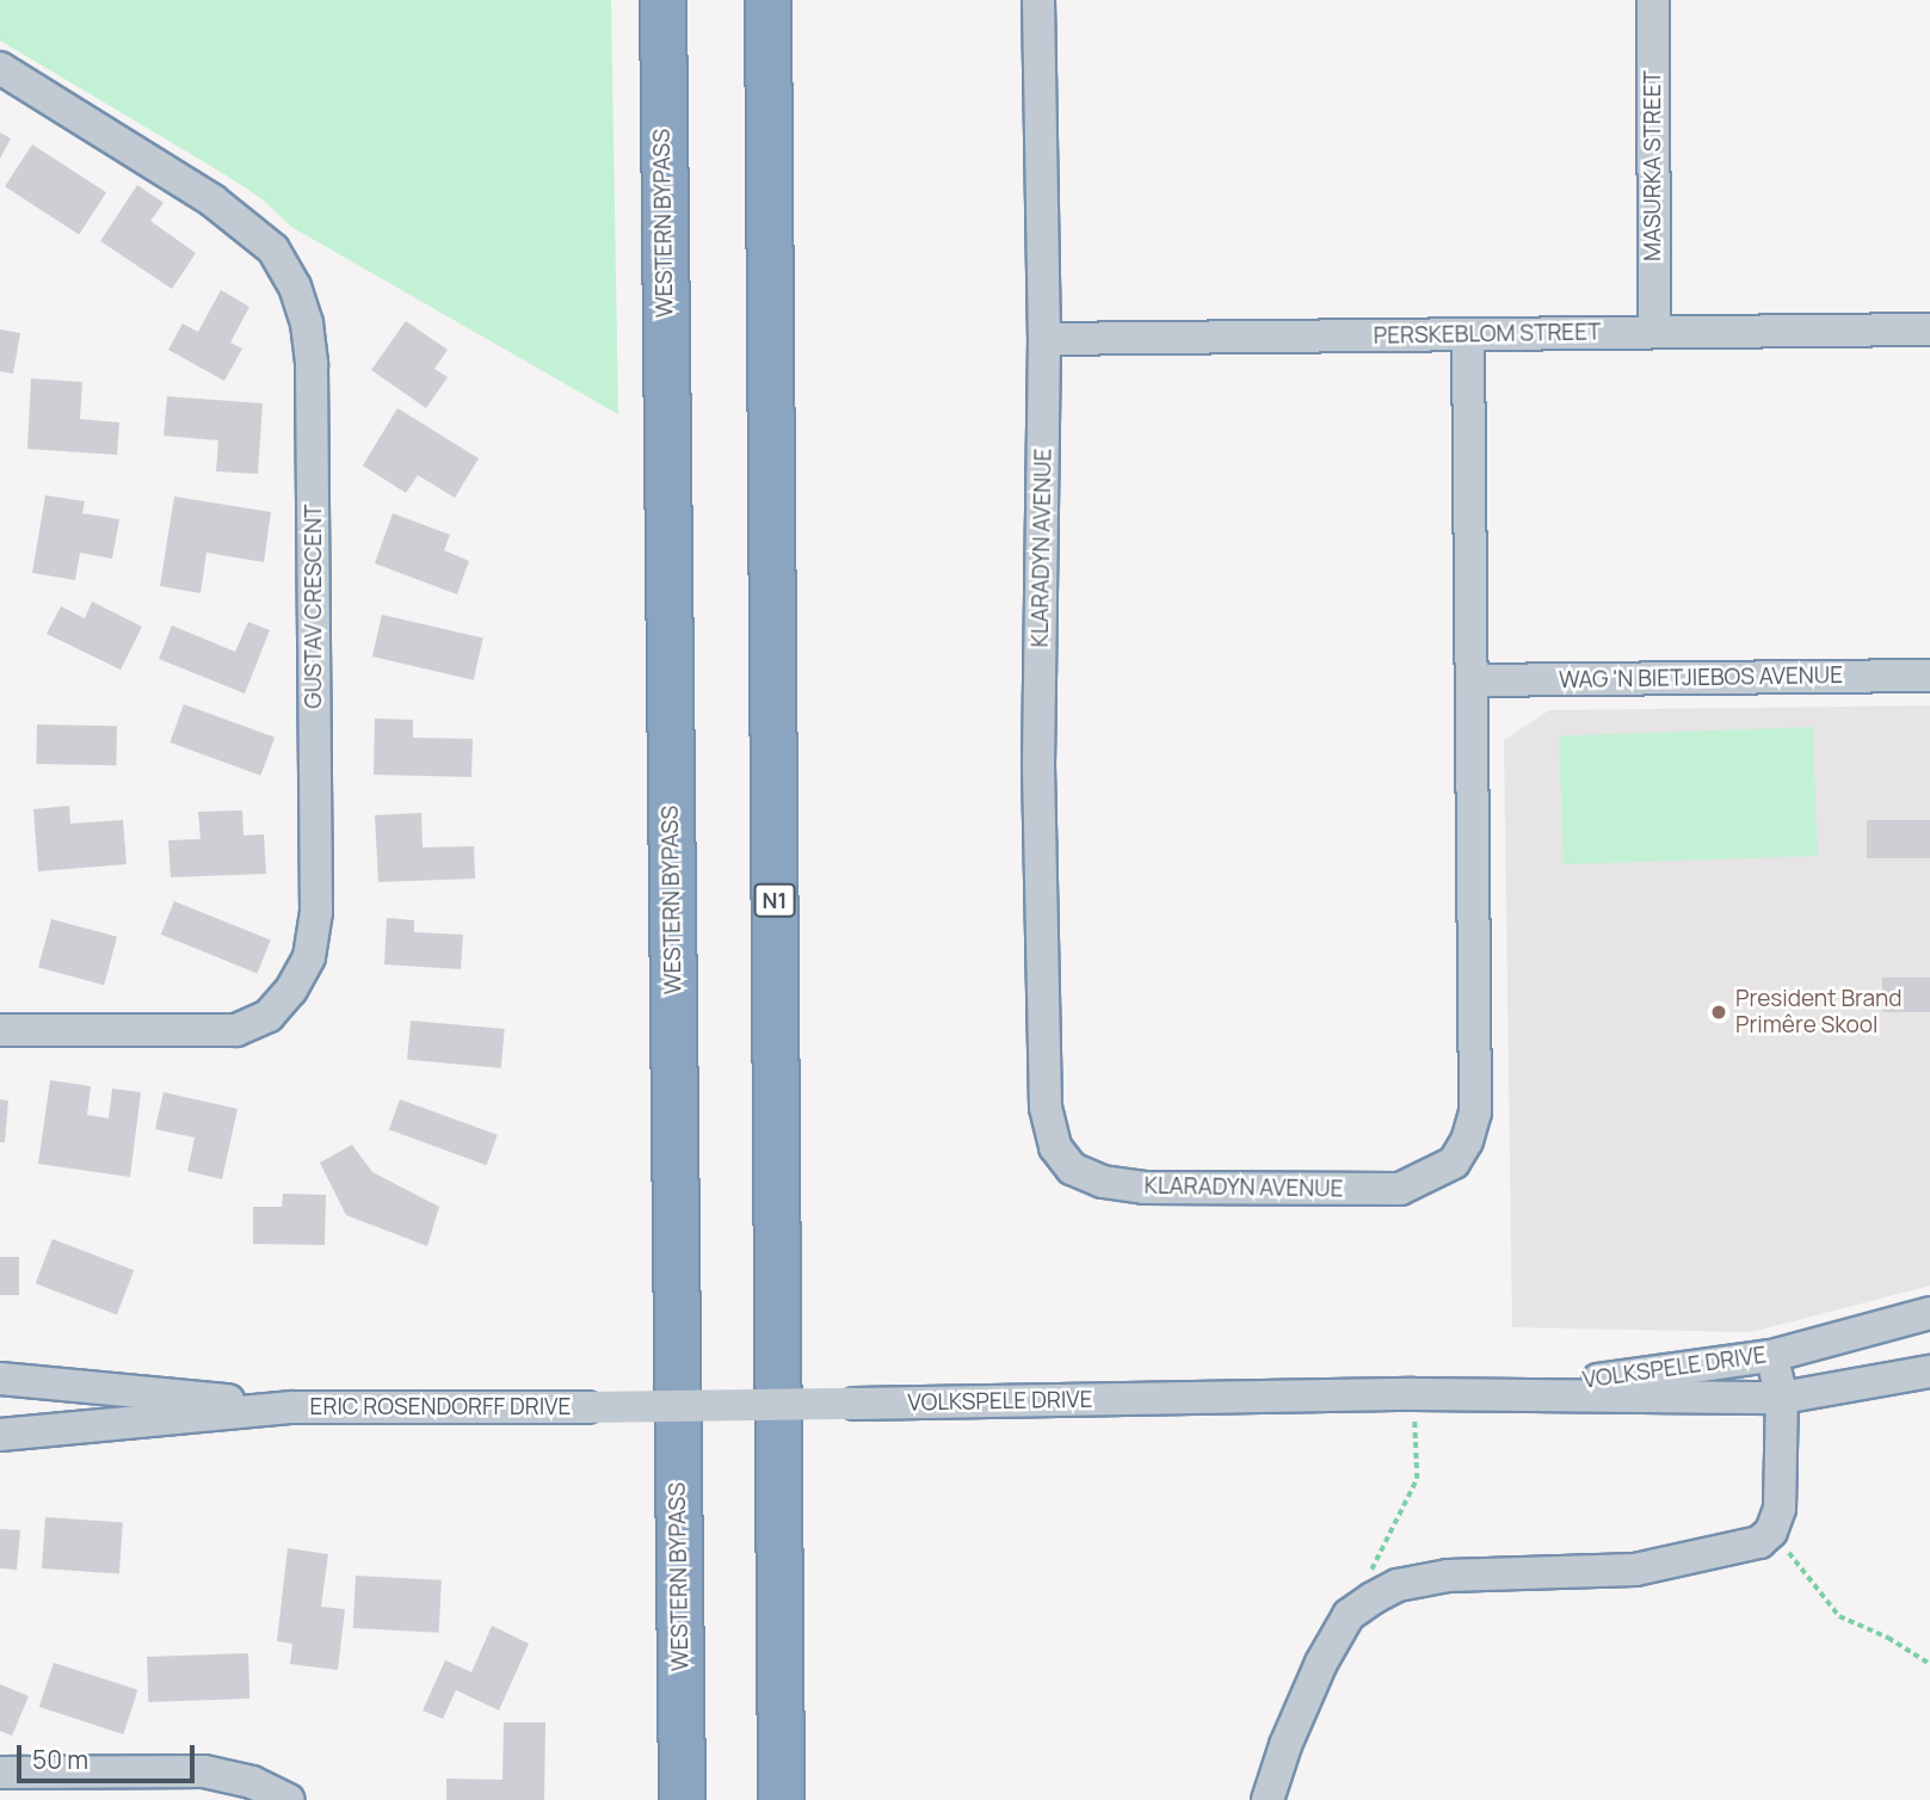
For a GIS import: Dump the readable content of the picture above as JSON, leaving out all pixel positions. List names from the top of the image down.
{
  "streets": {
    "highway": ["WESTERN BYPASS", "N1"],
    "street": [
      "MASURKA STREET",
      "PERSKEBLOM STREET",
      "KLARADYN AVENUE",
      "GUSTAV CRESCENT",
      "WAG 'N BIETJIEBOS AVENUE",
      "VOLKSPELE DRIVE",
      "ERIC ROSENDORFF DRIVE"
    ]
  },
  "crossings": [
    ["MASURKA STREET", "PERSKEBLOM STREET"],
    ["PERSKEBLOM STREET", "KLARADYN AVENUE"],
    ["KLARADYN AVENUE", "WAG 'N BIETJIEBOS AVENUE"],
    ["VOLKSPELE DRIVE", "ERIC ROSENDORFF DRIVE"]
  ],
  "places": ["President Brand Primêre Skool"],
  "scale_bar": "50 m"
}
